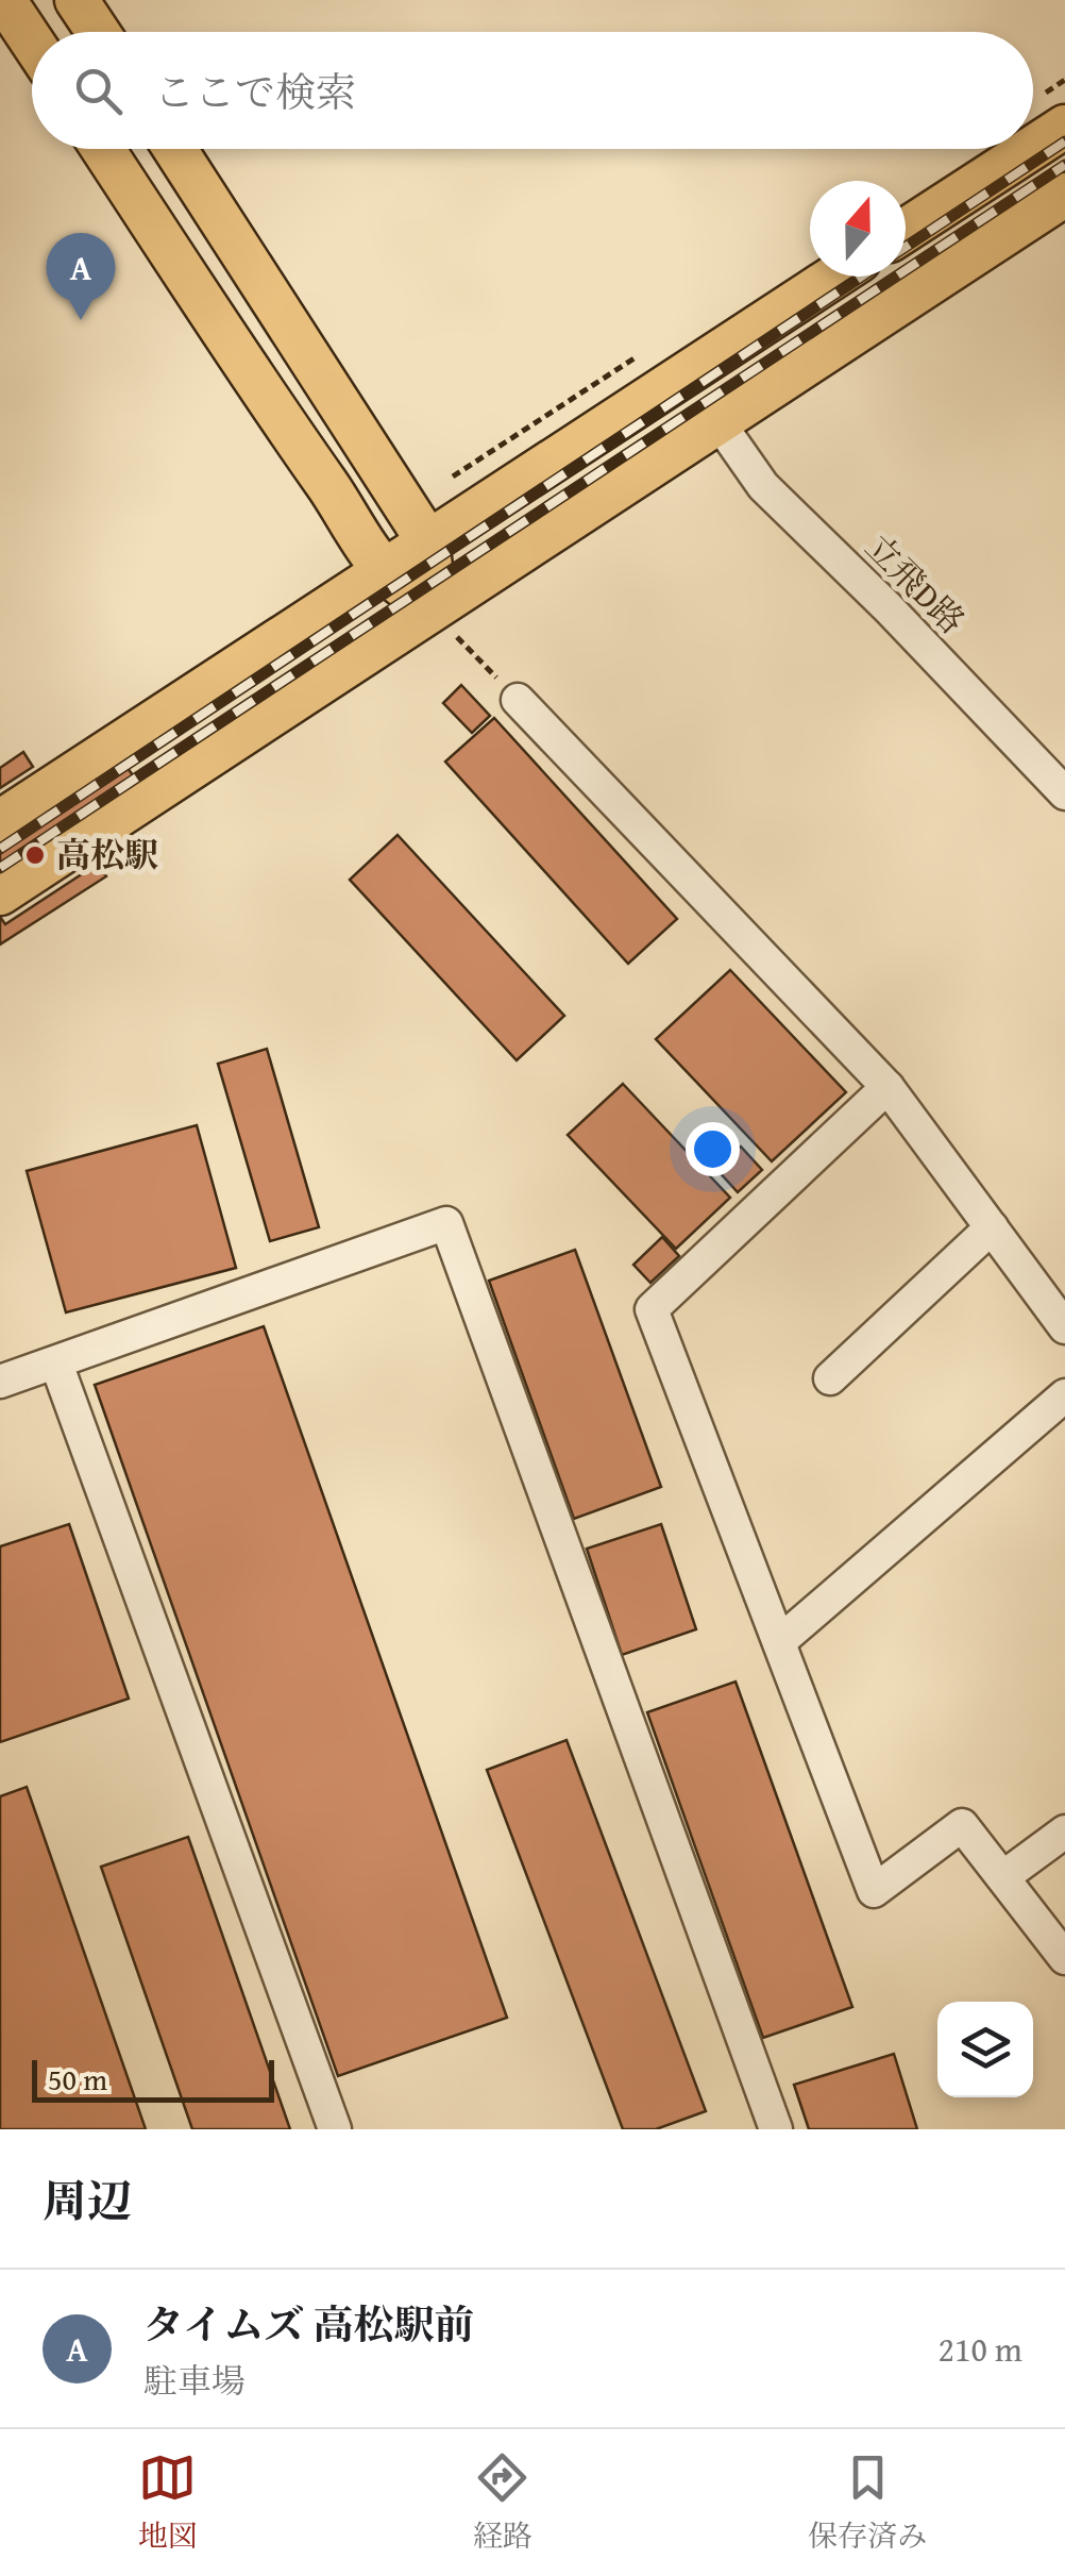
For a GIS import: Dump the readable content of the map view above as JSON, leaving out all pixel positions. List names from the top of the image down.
{
  "streets": {
    "street": ["立飛D路"]
  },
  "places": ["高松駅"],
  "scale_bar": "50 m",
  "north": "top",
  "page": {
    "search": "ここで検索",
    "pins": "A",
    "scale": "50 m",
    "heading": "周辺",
    "list": [
      {
        "mark": "A",
        "name": "タイムズ 高松駅前",
        "note": "駐車場",
        "value": "210 m"
      }
    ],
    "nav": ["地図", "経路", "保存済み"]
  }
}
